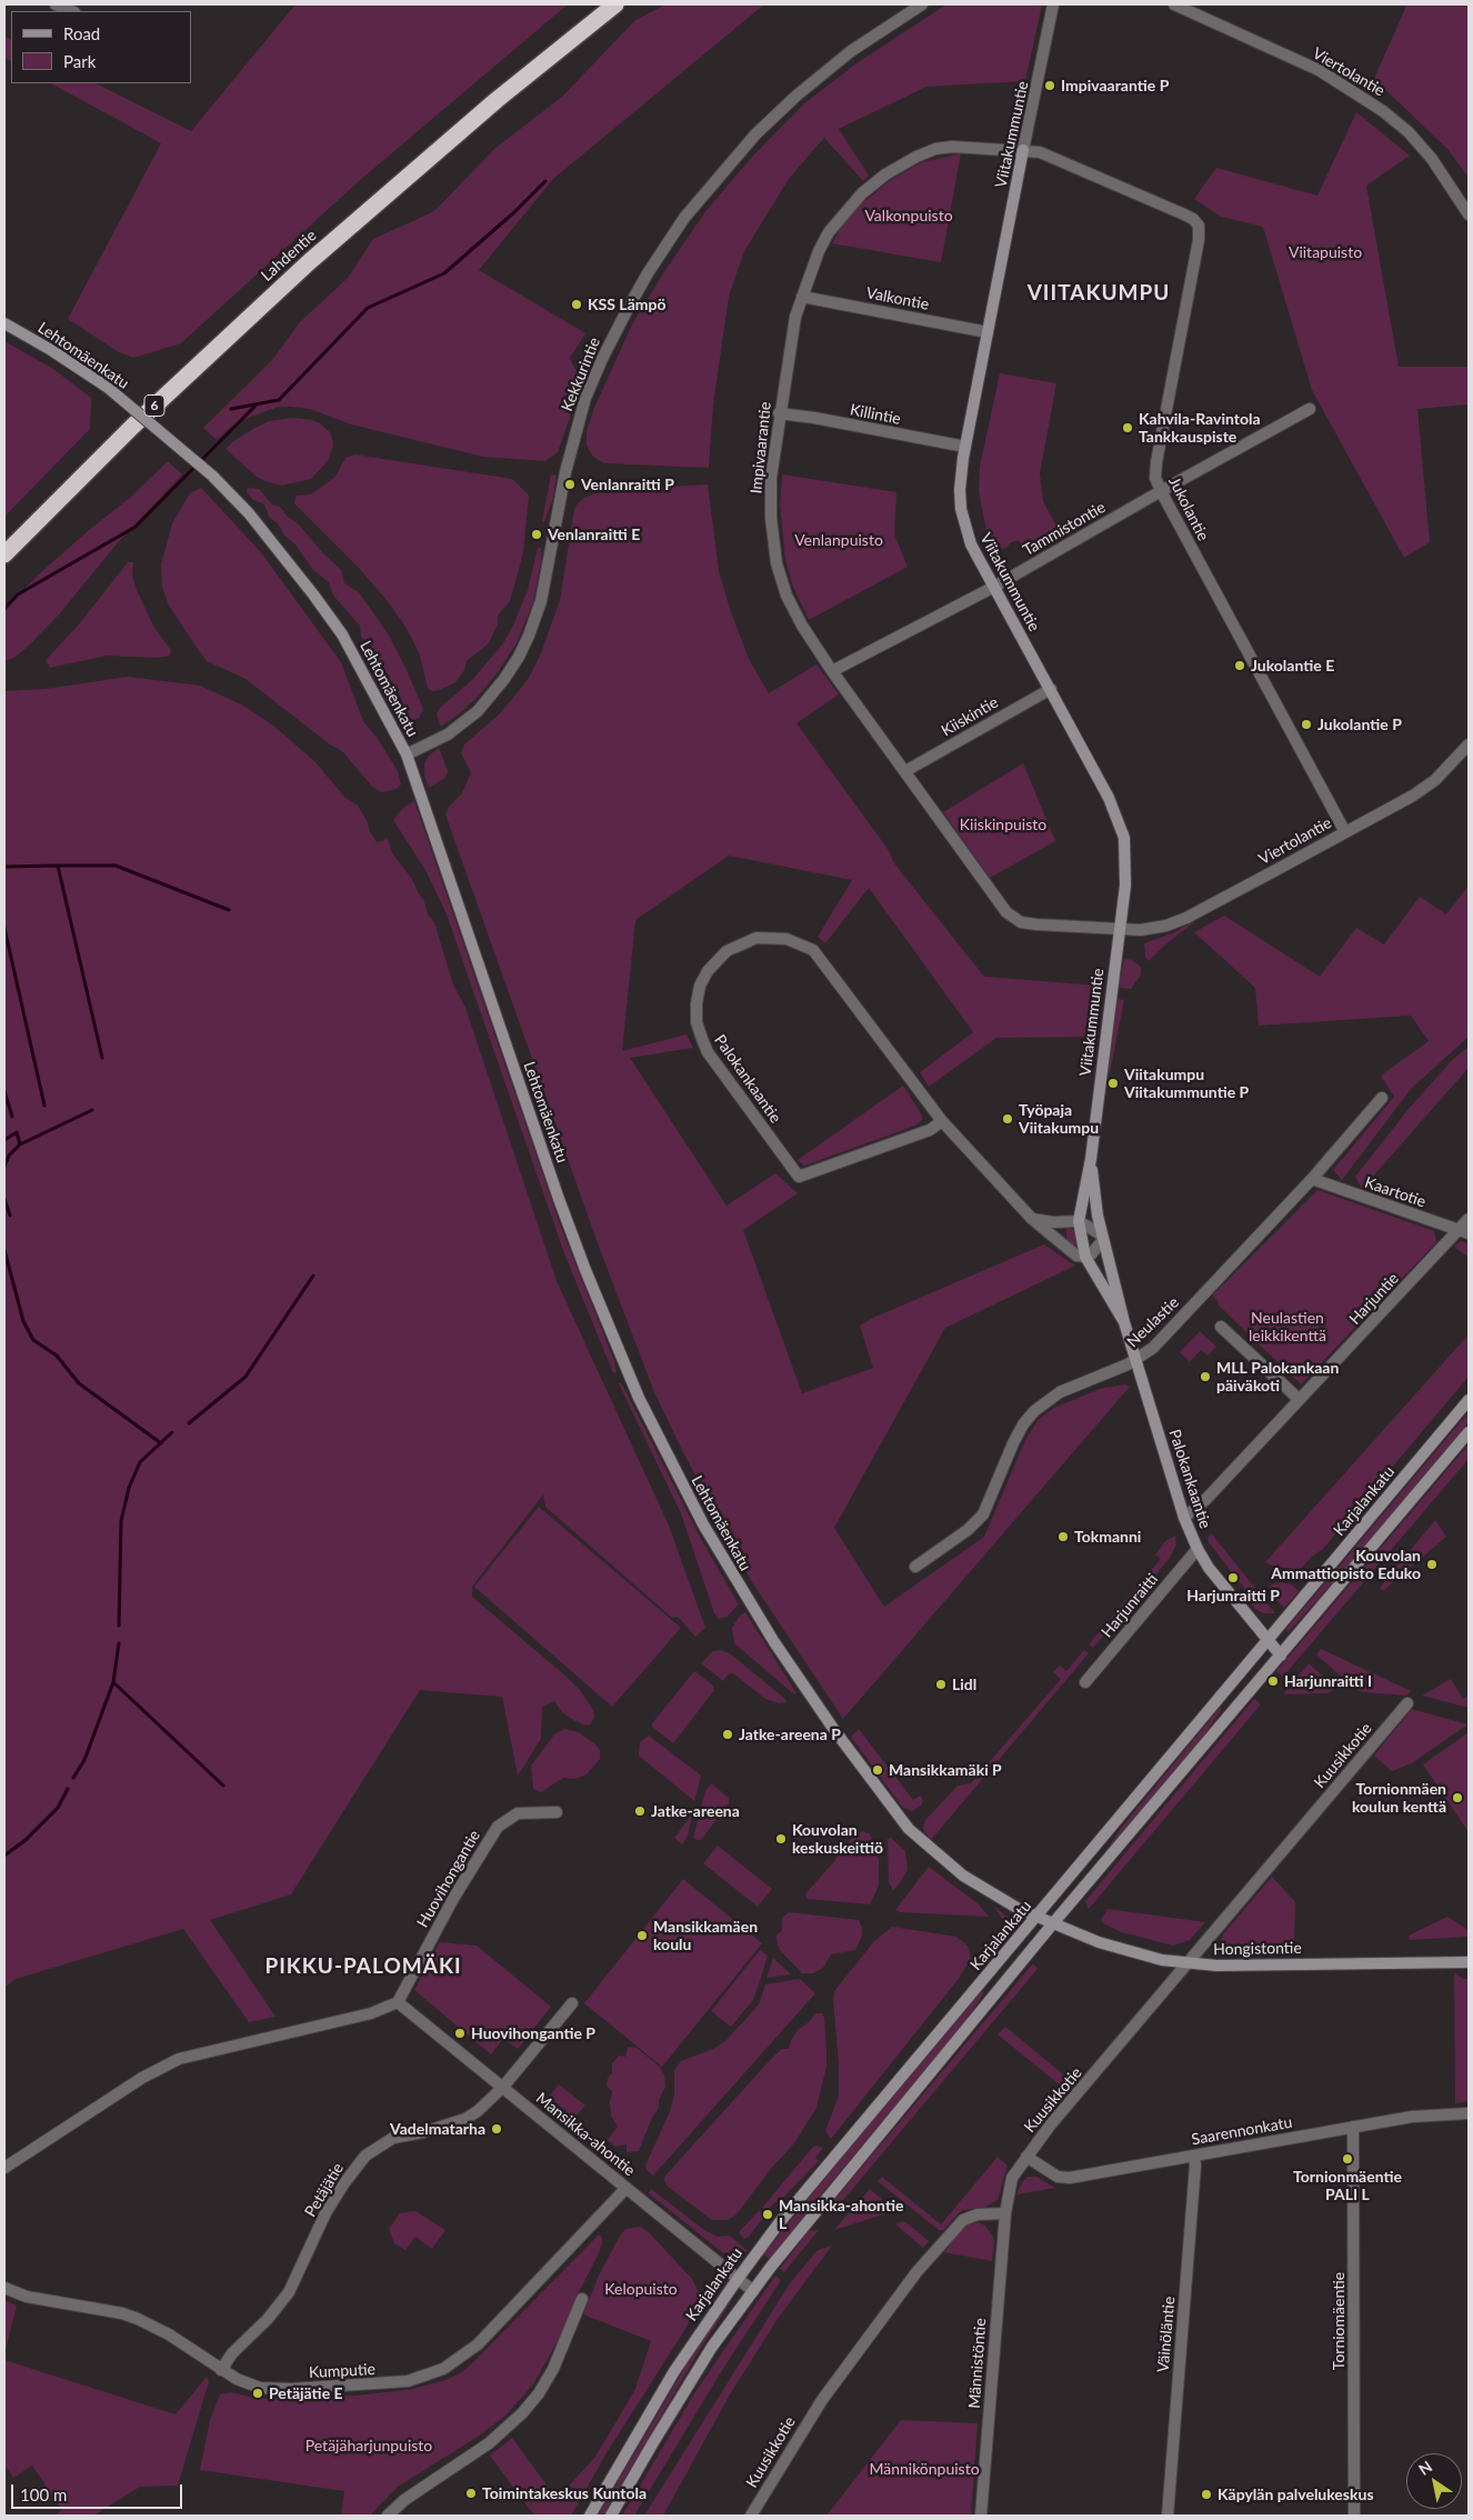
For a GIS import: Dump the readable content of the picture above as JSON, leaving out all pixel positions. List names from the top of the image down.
{
  "streets": {
    "highway": ["Lahdentie", "6"],
    "street": [
      "Viertolantie",
      "Viitakummuntie",
      "Valkontie",
      "Lehtomäenkatu",
      "Kekkurintie",
      "Killintie",
      "Impivaarantie",
      "Jukolantie",
      "Tammistontie",
      "Kiiskintie",
      "Palokankaantie",
      "Kaartotie",
      "Harjuntie",
      "Neulastie",
      "Karjalankatu",
      "Harjunraitti",
      "Kuusikkotie",
      "Huovihongantie",
      "Hongistontie",
      "Saarennonkatu",
      "Mansikka-ahontie",
      "Petäjätie",
      "Torniomäentie",
      "Väinöläntie",
      "Männistöntie",
      "Kumputie"
    ]
  },
  "crossings": [
    ["Viertolantie", "Viitakummuntie"],
    ["Viertolantie", "Impivaarantie"],
    ["Viertolantie", "Jukolantie"],
    ["Viitakummuntie", "Valkontie"],
    ["Viitakummuntie", "Killintie"],
    ["Viitakummuntie", "Impivaarantie"],
    ["Viitakummuntie", "Jukolantie"],
    ["Viitakummuntie", "Tammistontie"],
    ["Viitakummuntie", "Kiiskintie"],
    ["Viitakummuntie", "Palokankaantie"],
    ["Valkontie", "Impivaarantie"],
    ["Lehtomäenkatu", "Kekkurintie"],
    ["Lehtomäenkatu", "Karjalankatu"],
    ["Lehtomäenkatu", "Hongistontie"],
    ["Killintie", "Impivaarantie"],
    ["Impivaarantie", "Jukolantie"],
    ["Impivaarantie", "Tammistontie"],
    ["Impivaarantie", "Kiiskintie"],
    ["Jukolantie", "Tammistontie"],
    ["Palokankaantie", "Harjuntie"],
    ["Palokankaantie", "Neulastie"],
    ["Palokankaantie", "Karjalankatu"],
    ["Palokankaantie", "Harjunraitti"],
    ["Kaartotie", "Harjuntie"],
    ["Kaartotie", "Neulastie"],
    ["Karjalankatu", "Hongistontie"],
    ["Karjalankatu", "Mansikka-ahontie"],
    ["Kuusikkotie", "Hongistontie"],
    ["Kuusikkotie", "Saarennonkatu"],
    ["Kuusikkotie", "Männistöntie"],
    ["Huovihongantie", "Mansikka-ahontie"],
    ["Saarennonkatu", "Torniomäentie"],
    ["Saarennonkatu", "Väinöläntie"],
    ["Mansikka-ahontie", "Petäjätie"],
    ["Mansikka-ahontie", "Kumputie"],
    ["Petäjätie", "Kumputie"]
  ],
  "districts": ["VIITAKUMPU", "PIKKU-PALOMÄKI"],
  "parks": [
    "Valkonpuisto",
    "Viitapuisto",
    "Venlanpuisto",
    "Kiiskinpuisto",
    "Neulastien leikkikenttä",
    "Kelopuisto",
    "Petäjäharjunpuisto",
    "Männikönpuisto"
  ],
  "places": [
    "Impivaarantie P",
    "KSS Lämpö",
    "Kahvila-Ravintola Tankkauspiste",
    "Venlanraitti P",
    "Venlanraitti E",
    "Jukolantie E",
    "Jukolantie P",
    "Viitakumpu Viitakummuntie P",
    "Työpaja Viitakumpu",
    "MLL Palokankaan päiväkoti",
    "Tokmanni",
    "Kouvolan Ammattiopisto Eduko",
    "Harjunraitti P",
    "Harjunraitti I",
    "Lidl",
    "Jatke-areena P",
    "Mansikkamäki P",
    "Tornionmäen koulun kenttä",
    "Jatke-areena",
    "Kouvolan keskuskeittiö",
    "Mansikkamäen koulu",
    "Huovihongantie P",
    "Vadelmatarha",
    "Tornionmäentie PALI L",
    "Mansikka-ahontie L",
    "Petäjätie E",
    "Toimintakeskus Kuntola",
    "Käpylän palvelukeskus"
  ],
  "legend": ["Road", "Park"],
  "scale_bar": "100 m",
  "north": "top left"
}
